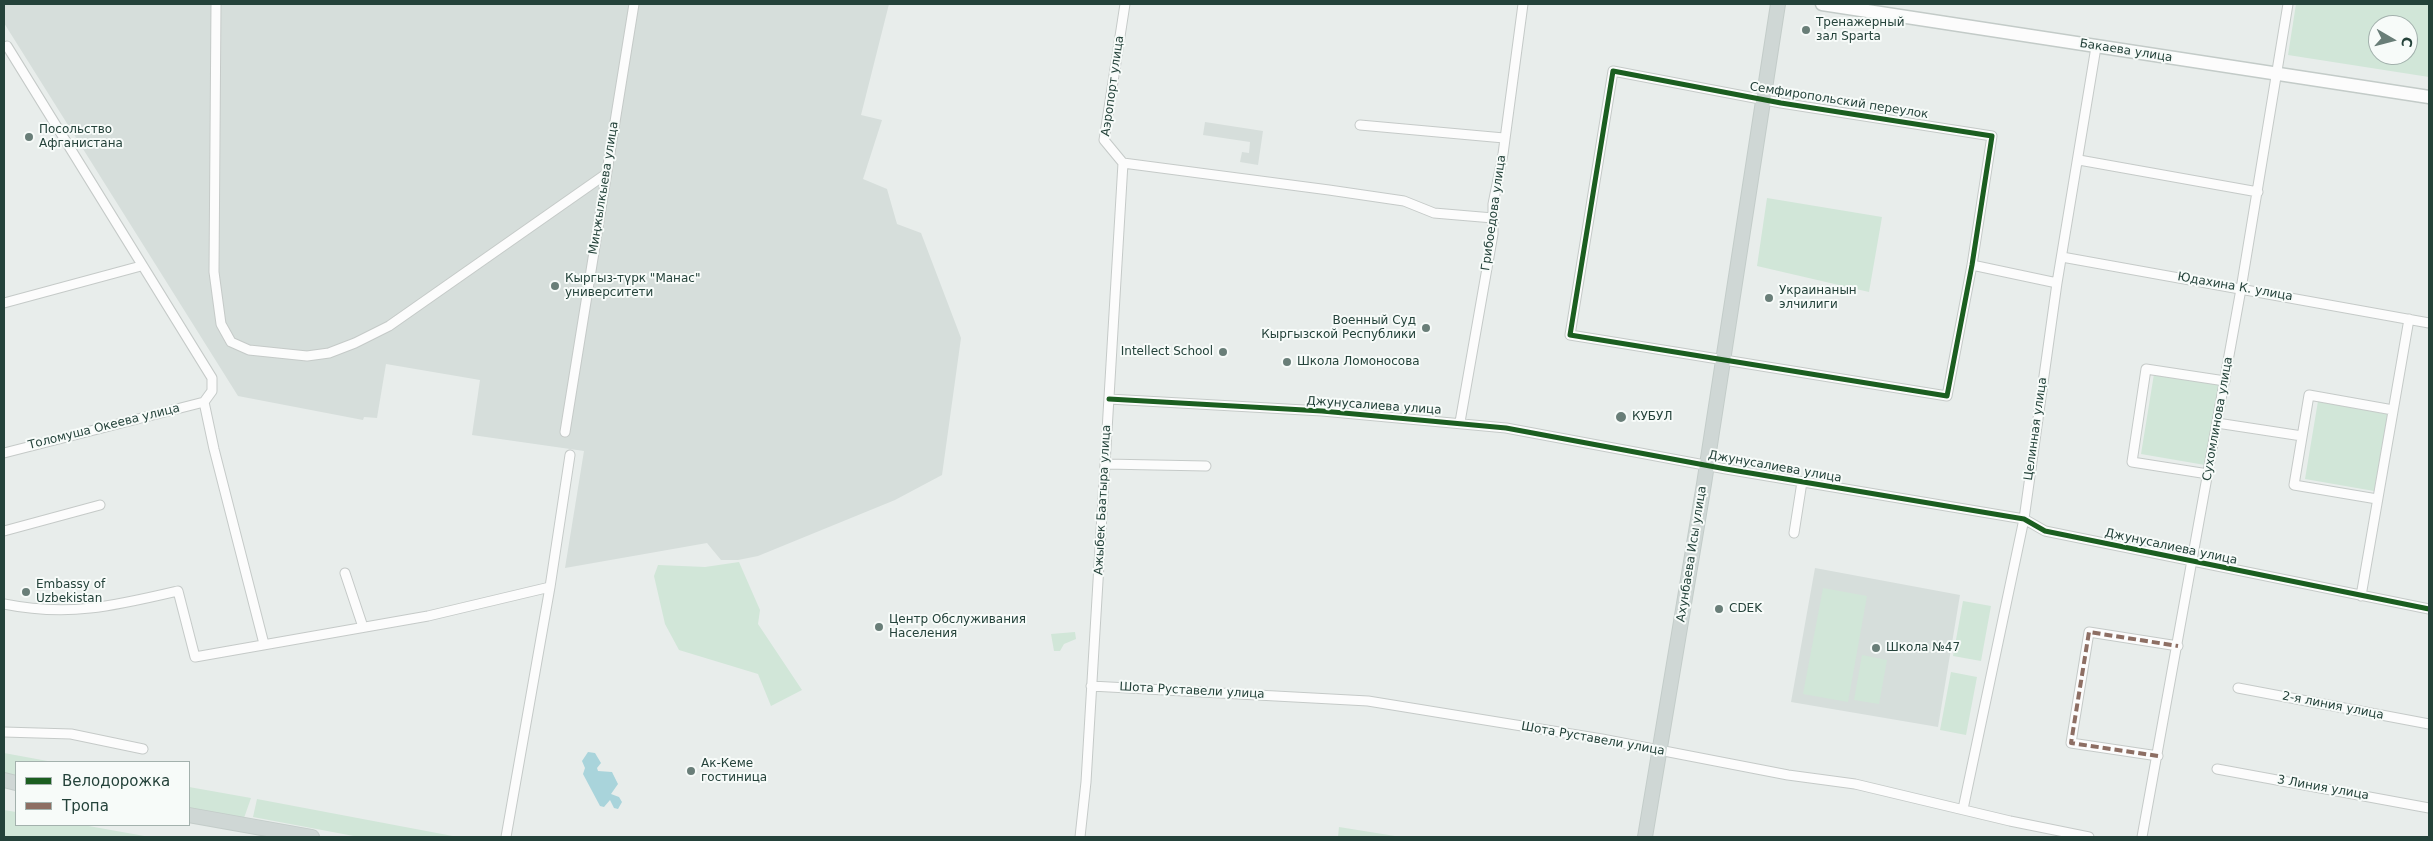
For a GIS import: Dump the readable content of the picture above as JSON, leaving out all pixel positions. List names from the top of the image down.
{
  "streets": {
    "main road": ["Бакаева улица", "Ахунбаева Исы улица"],
    "street": [
      "Аэропорт улица",
      "Семфиропольский переулок",
      "Миңжылкыева улица",
      "Грибоедова улица",
      "Юдахина К. улица",
      "Джунусалиева улица",
      "Сухомлинова улица",
      "Толомуша Океева улица",
      "Целинная улица",
      "Ажыбек Баатыра улица",
      "Шота Руставели улица",
      "2-я линия улица",
      "3 Линия улица"
    ]
  },
  "crossings": [
    ["Бакаева улица", "Сухомлинова улица"],
    ["Бакаева улица", "Целинная улица"],
    ["Аэропорт улица", "Ажыбек Баатыра улица"],
    ["Семфиропольский переулок", "Ахунбаева Исы улица"],
    ["Грибоедова улица", "Джунусалиева улица"],
    ["Юдахина К. улица", "Сухомлинова улица"],
    ["Юдахина К. улица", "Целинная улица"],
    ["Джунусалиева улица", "Сухомлинова улица"],
    ["Джунусалиева улица", "Целинная улица"],
    ["Джунусалиева улица", "Ажыбек Баатыра улица"],
    ["Джунусалиева улица", "Ахунбаева Исы улица"],
    ["Целинная улица", "Шота Руставели улица"],
    ["Ажыбек Баатыра улица", "Шота Руставели улица"],
    ["Ахунбаева Исы улица", "Шота Руставели улица"]
  ],
  "places": [
    "Тренажерный зал Sparta",
    "Посольство Афганистана",
    "Кыргыз-түрк \"Манас\" университети",
    "Украинанын элчилиги",
    "Военный Суд Кыргызской Республики",
    "Intellect School",
    "Школа Ломоносова",
    "КУБУЛ",
    "Embassy of Uzbekistan",
    "CDEK",
    "Центр Обслуживания Населения",
    "Школа №47",
    "Ак-Кеме гостиница"
  ],
  "legend": ["Велодорожка", "Тропа"],
  "north": "right"
}
